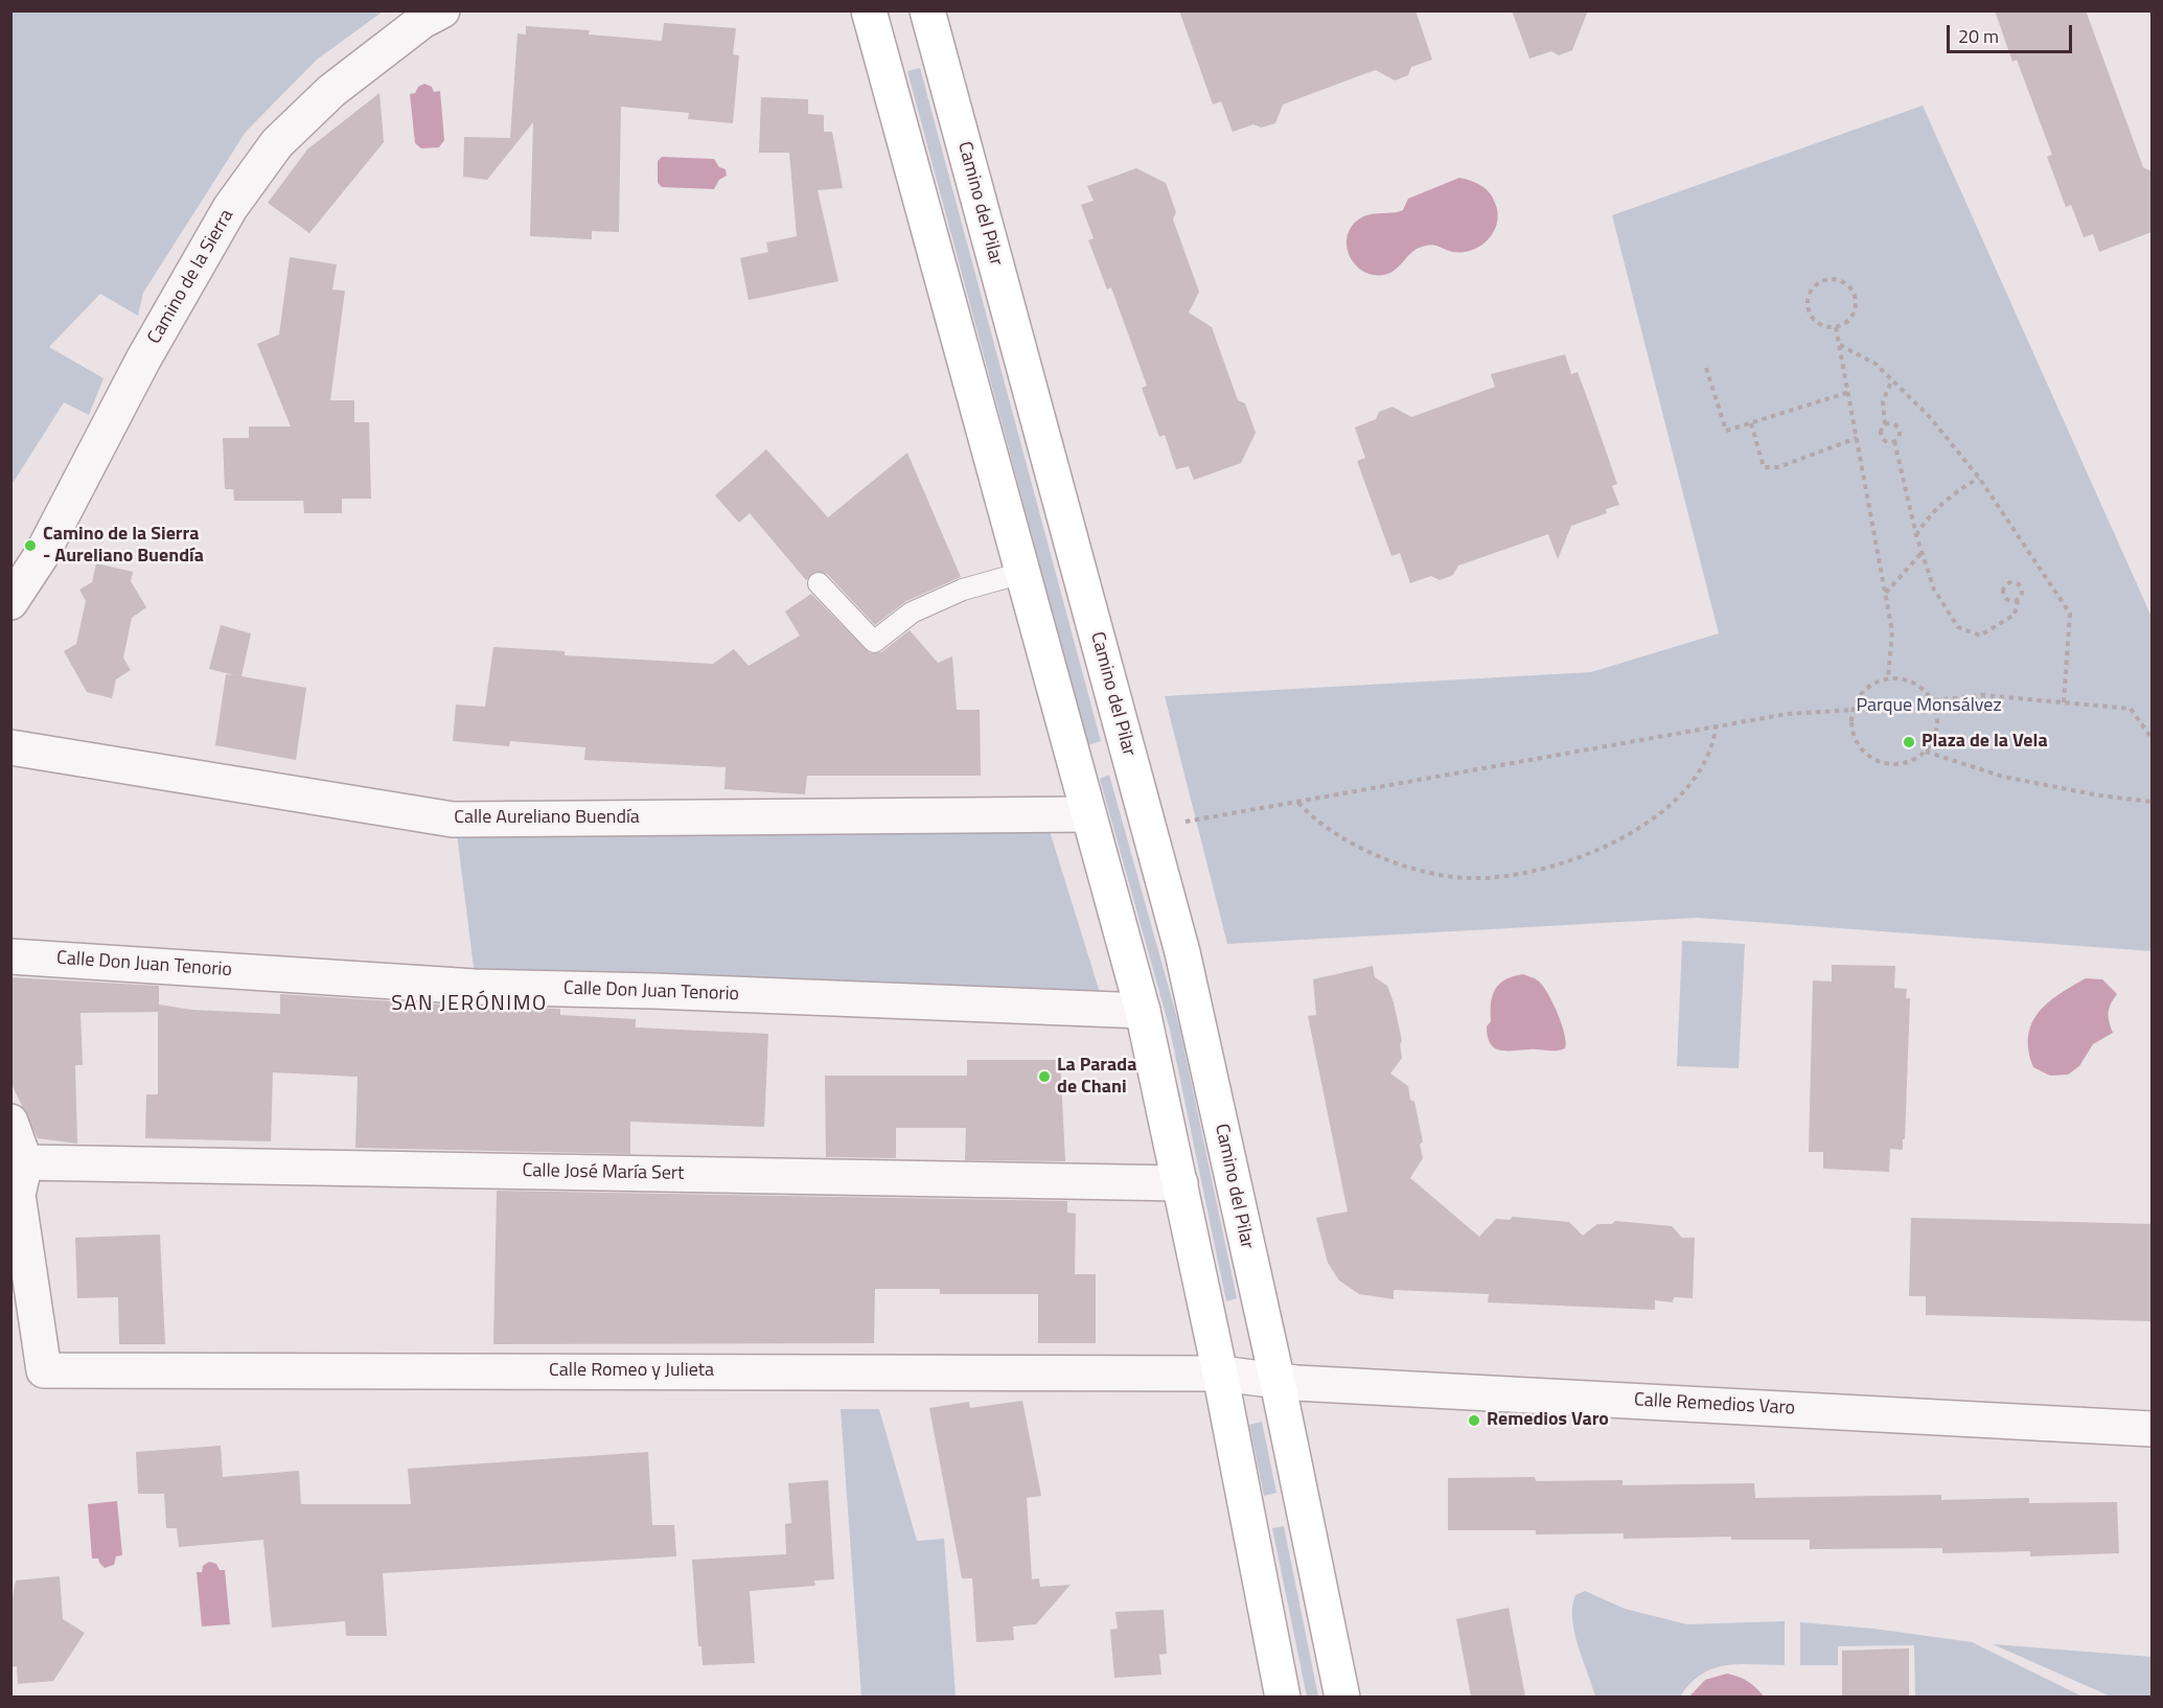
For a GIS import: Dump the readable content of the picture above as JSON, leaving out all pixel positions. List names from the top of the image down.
{
  "streets": {
    "main road": ["Camino del Pilar"],
    "street": [
      "Camino de la Sierra",
      "Calle Aureliano Buendía",
      "Calle Don Juan Tenorio",
      "Calle José María Sert",
      "Calle Romeo y Julieta",
      "Calle Remedios Varo"
    ]
  },
  "crossings": [
    ["Camino del Pilar", "Calle Remedios Varo"],
    ["Calle José María Sert", "Calle Romeo y Julieta"]
  ],
  "districts": ["SAN JERÓNIMO"],
  "parks": ["Parque Monsálvez"],
  "places": [
    "Camino de la Sierra - Aureliano Buendía",
    "Plaza de la Vela",
    "La Parada de Chani",
    "Remedios Varo"
  ],
  "scale_bar": "20 m"
}
